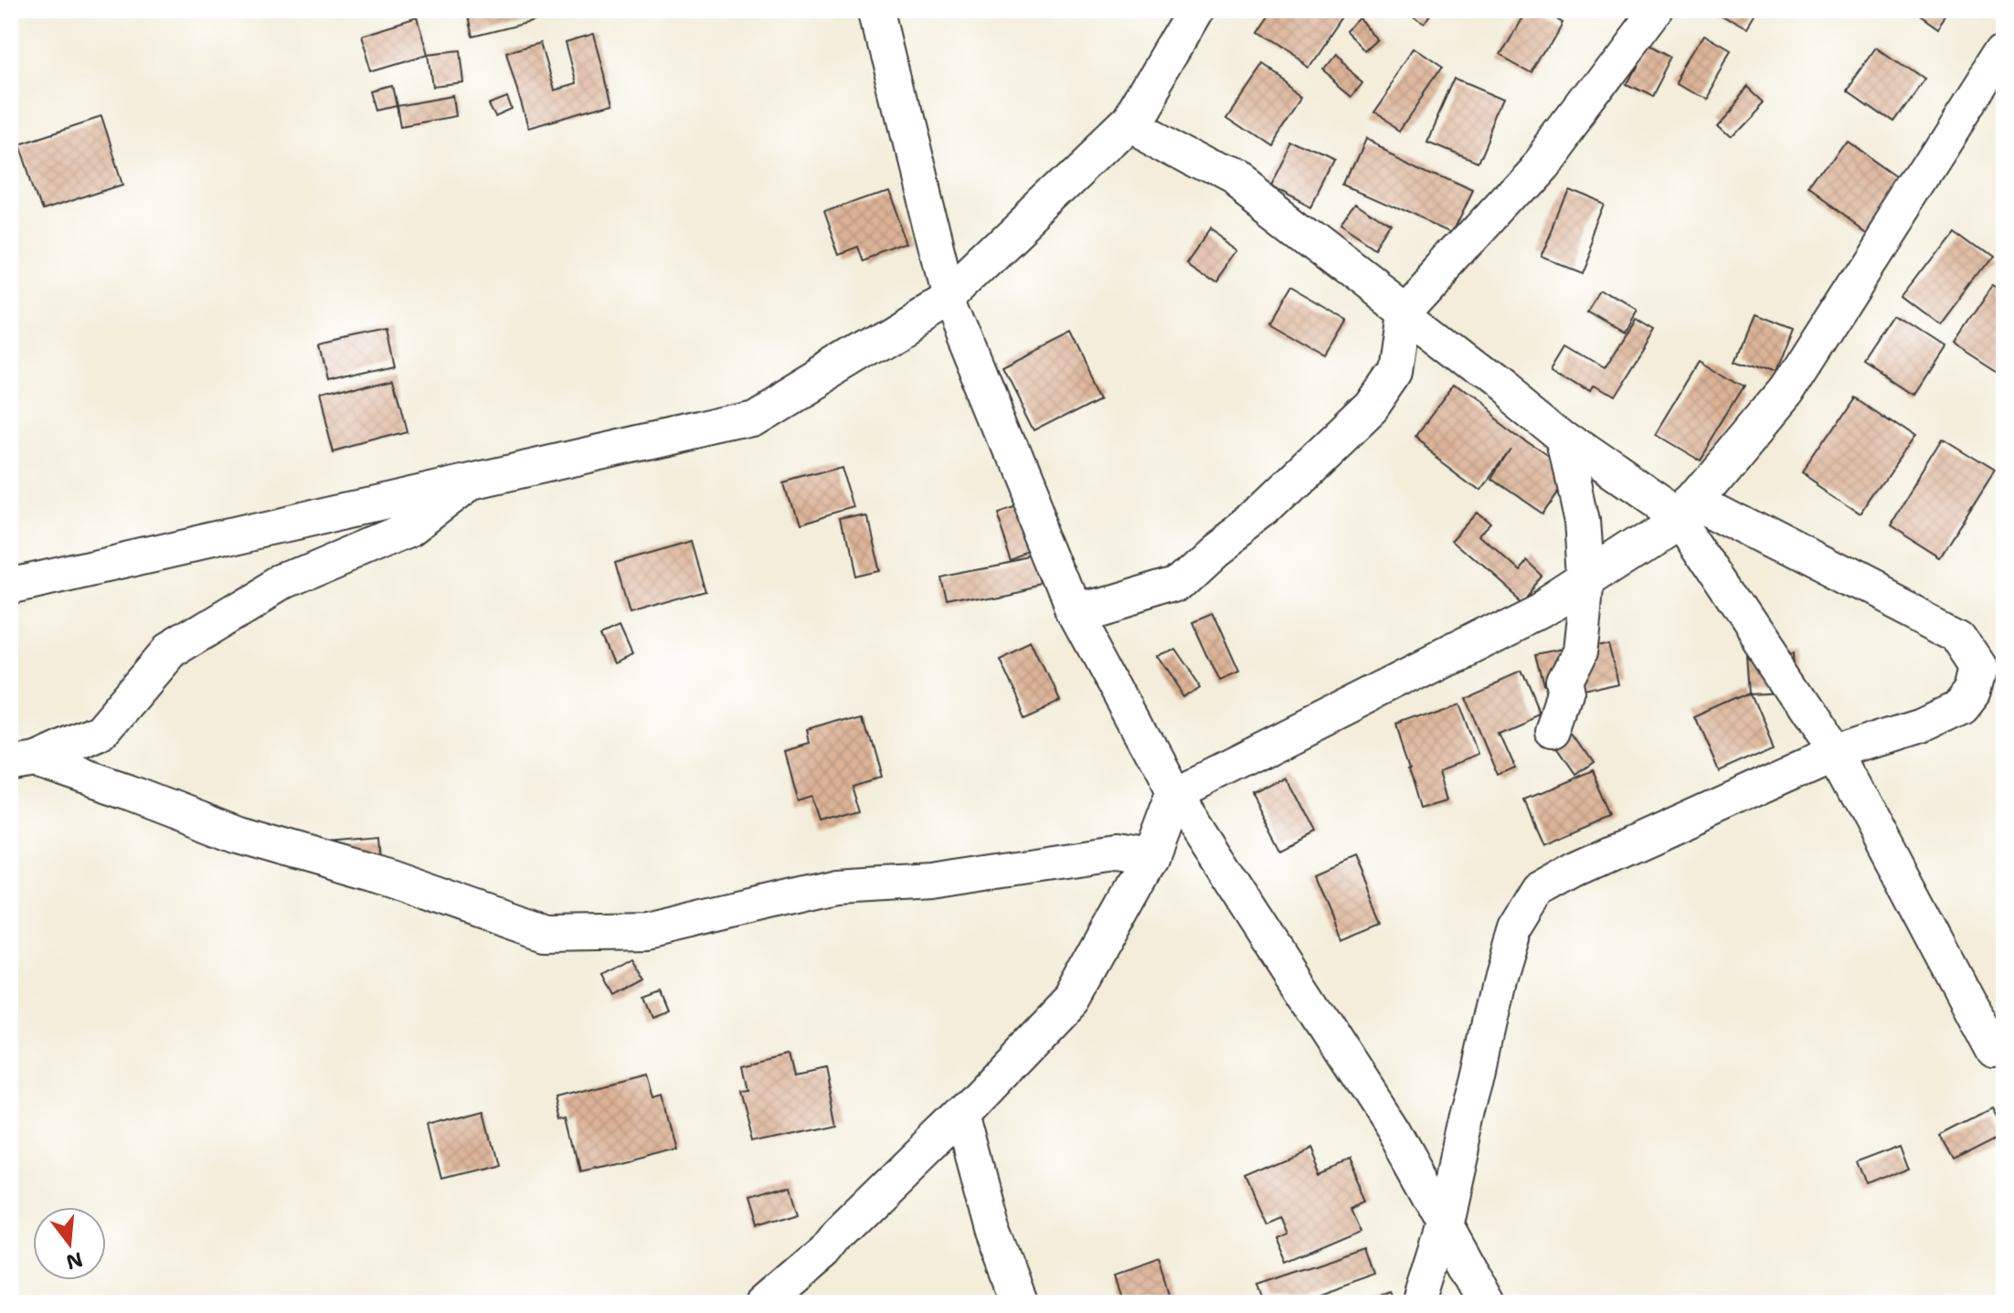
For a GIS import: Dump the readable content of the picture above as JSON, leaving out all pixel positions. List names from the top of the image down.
{
  "north": "bottom"
}
